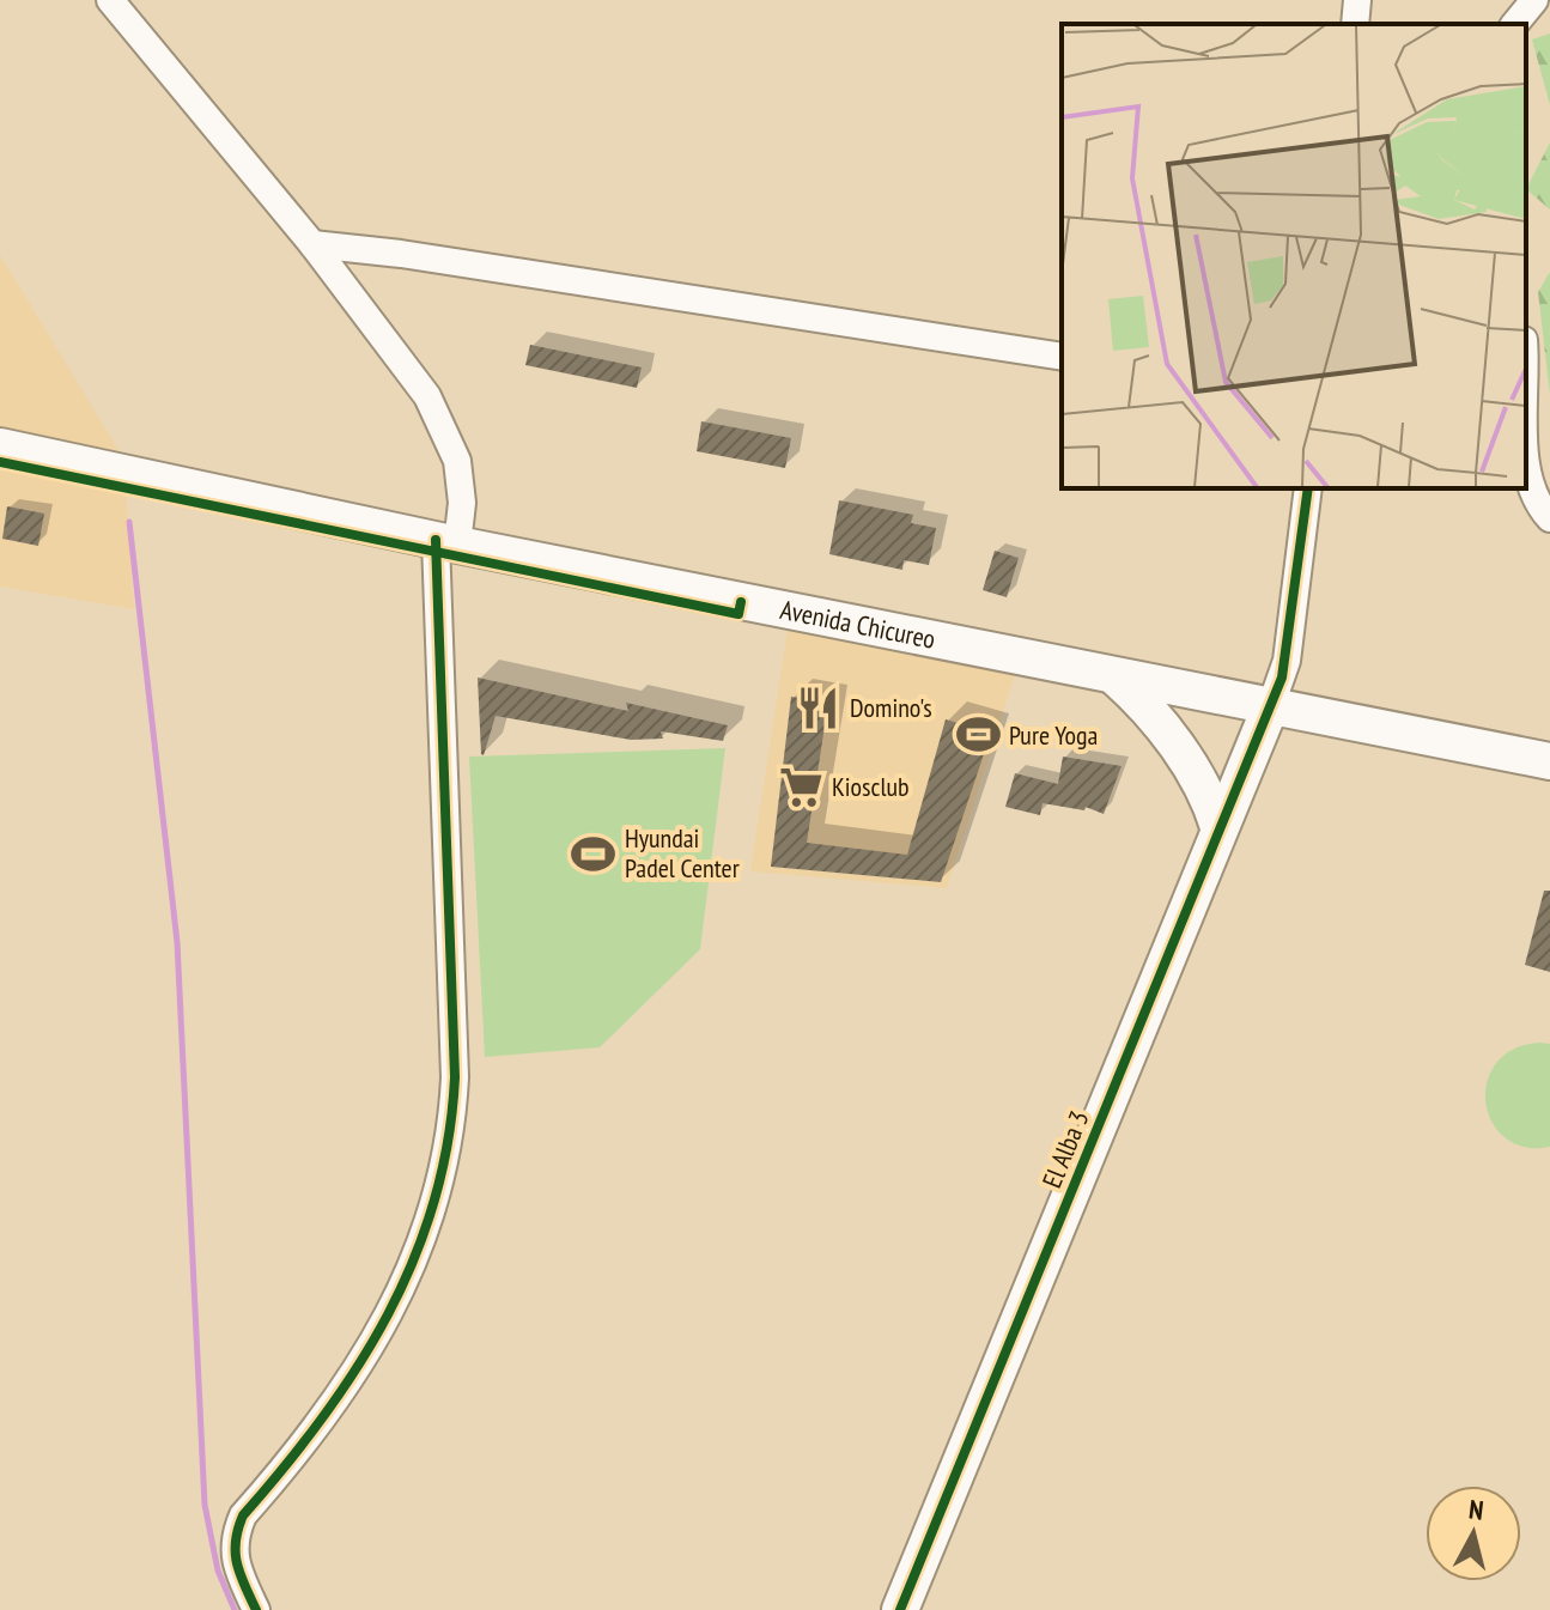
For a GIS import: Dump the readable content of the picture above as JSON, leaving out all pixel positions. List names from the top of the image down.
{
  "streets": {
    "main road": ["Avenida Chicureo", "El Alba 3"]
  },
  "crossings": [
    ["Avenida Chicureo", "El Alba 3"]
  ],
  "places": {
    "restaurant": ["Domino's"],
    "sports": ["Pure Yoga", "Hyundai Padel Center"],
    "supermarket": ["Kiosclub"]
  },
  "north": "top"
}
